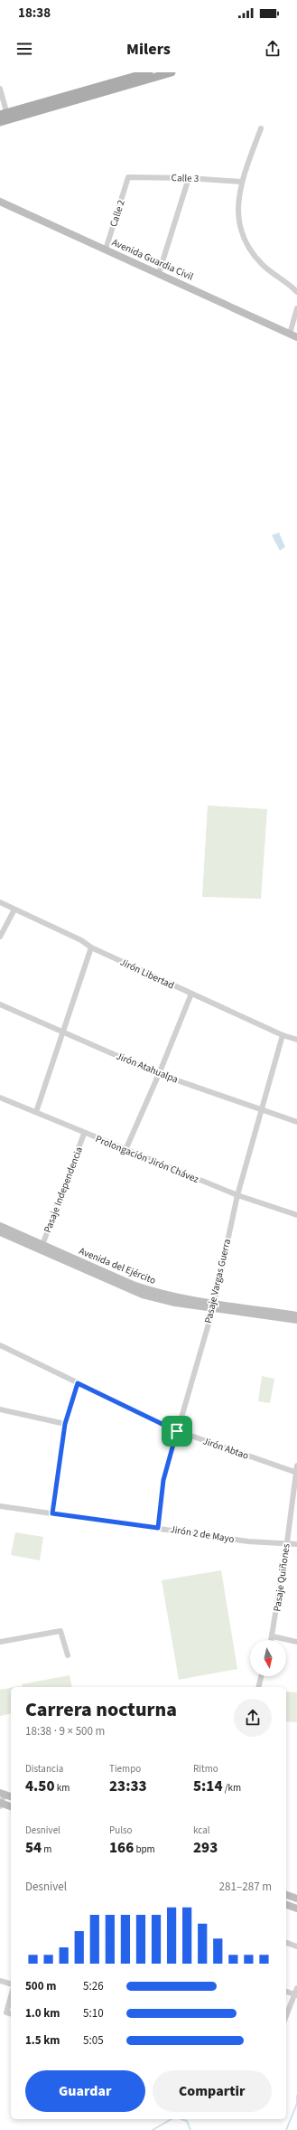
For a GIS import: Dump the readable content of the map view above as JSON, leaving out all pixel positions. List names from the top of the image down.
{
  "streets": {
    "main road": ["Avenida Guardia Civil", "Avenida del Ejército"],
    "street": [
      "Calle 3",
      "Calle 2",
      "Jirón Libertad",
      "Jirón Atahualpa",
      "Prolongación Jirón Chávez",
      "Pasaje Independencia",
      "Pasaje Vargas Guerra",
      "Jirón Abtao",
      "Jirón 2 de Mayo",
      "Pasaje Quiñones"
    ]
  },
  "crossings": [
    ["Calle 3", "Calle 2"],
    ["Calle 2", "Avenida Guardia Civil"],
    ["Jirón Libertad", "Pasaje Vargas Guerra"],
    ["Jirón Atahualpa", "Pasaje Vargas Guerra"],
    ["Prolongación Jirón Chávez", "Pasaje Independencia"],
    ["Prolongación Jirón Chávez", "Pasaje Vargas Guerra"],
    ["Pasaje Independencia", "Avenida del Ejército"],
    ["Avenida del Ejército", "Pasaje Vargas Guerra"],
    ["Pasaje Vargas Guerra", "Jirón Abtao"],
    ["Pasaje Vargas Guerra", "Jirón 2 de Mayo"],
    ["Jirón Abtao", "Pasaje Quiñones"],
    ["Jirón 2 de Mayo", "Pasaje Quiñones"]
  ],
  "north": "bottom",
  "page": {
    "status": "18:38",
    "header": "Milers",
    "heading": ["Carrera nocturna", "18:38 · 9 × 500 m"],
    "stats": [
      ["Distancia", "4.50 km"],
      ["Tiempo", "23:33"],
      ["Ritmo", "5:14 /km"],
      ["Desnivel", "54 m"],
      ["Pulso", "166 bpm"],
      ["kcal", "293"]
    ],
    "chart": ["Desnivel", "281–287 m"],
    "list": [
      {
        "name": "500 m",
        "note": "5:26"
      },
      {
        "name": "1.0 km",
        "note": "5:10"
      },
      {
        "name": "1.5 km",
        "note": "5:05"
      }
    ],
    "buttons": ["Guardar", "Compartir"]
  }
}
